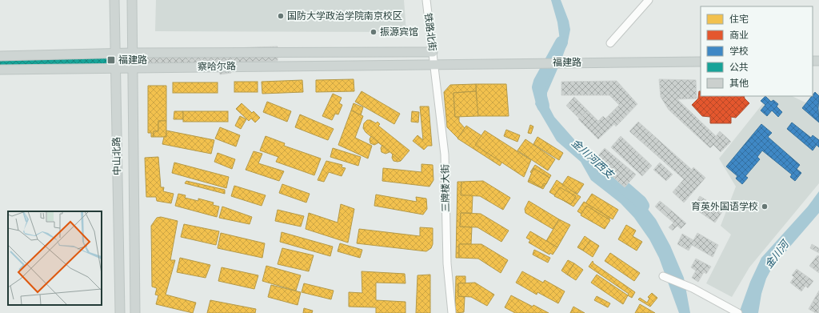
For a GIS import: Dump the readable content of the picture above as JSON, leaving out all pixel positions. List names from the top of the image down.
{
  "streets": {
    "main road": ["福建路", "察哈尔路", "中山北路"],
    "street": ["铁路北街", "三牌楼大街"]
  },
  "crossings": [
    ["铁路北街", "福建路"],
    ["铁路北街", "察哈尔路"],
    ["铁路北街", "三牌楼大街"],
    ["福建路", "察哈尔路"],
    ["福建路", "三牌楼大街"],
    ["察哈尔路", "中山北路"],
    ["察哈尔路", "三牌楼大街"]
  ],
  "water": ["金川河西支", "金川河"],
  "places": {
    "other": ["国防大学政治学院南京校区", "振源宾馆", "育英外国语学校"],
    "transit": ["福建路"]
  },
  "legend": [
    "住宅",
    "商业",
    "学校",
    "公共",
    "其他"
  ]
}
